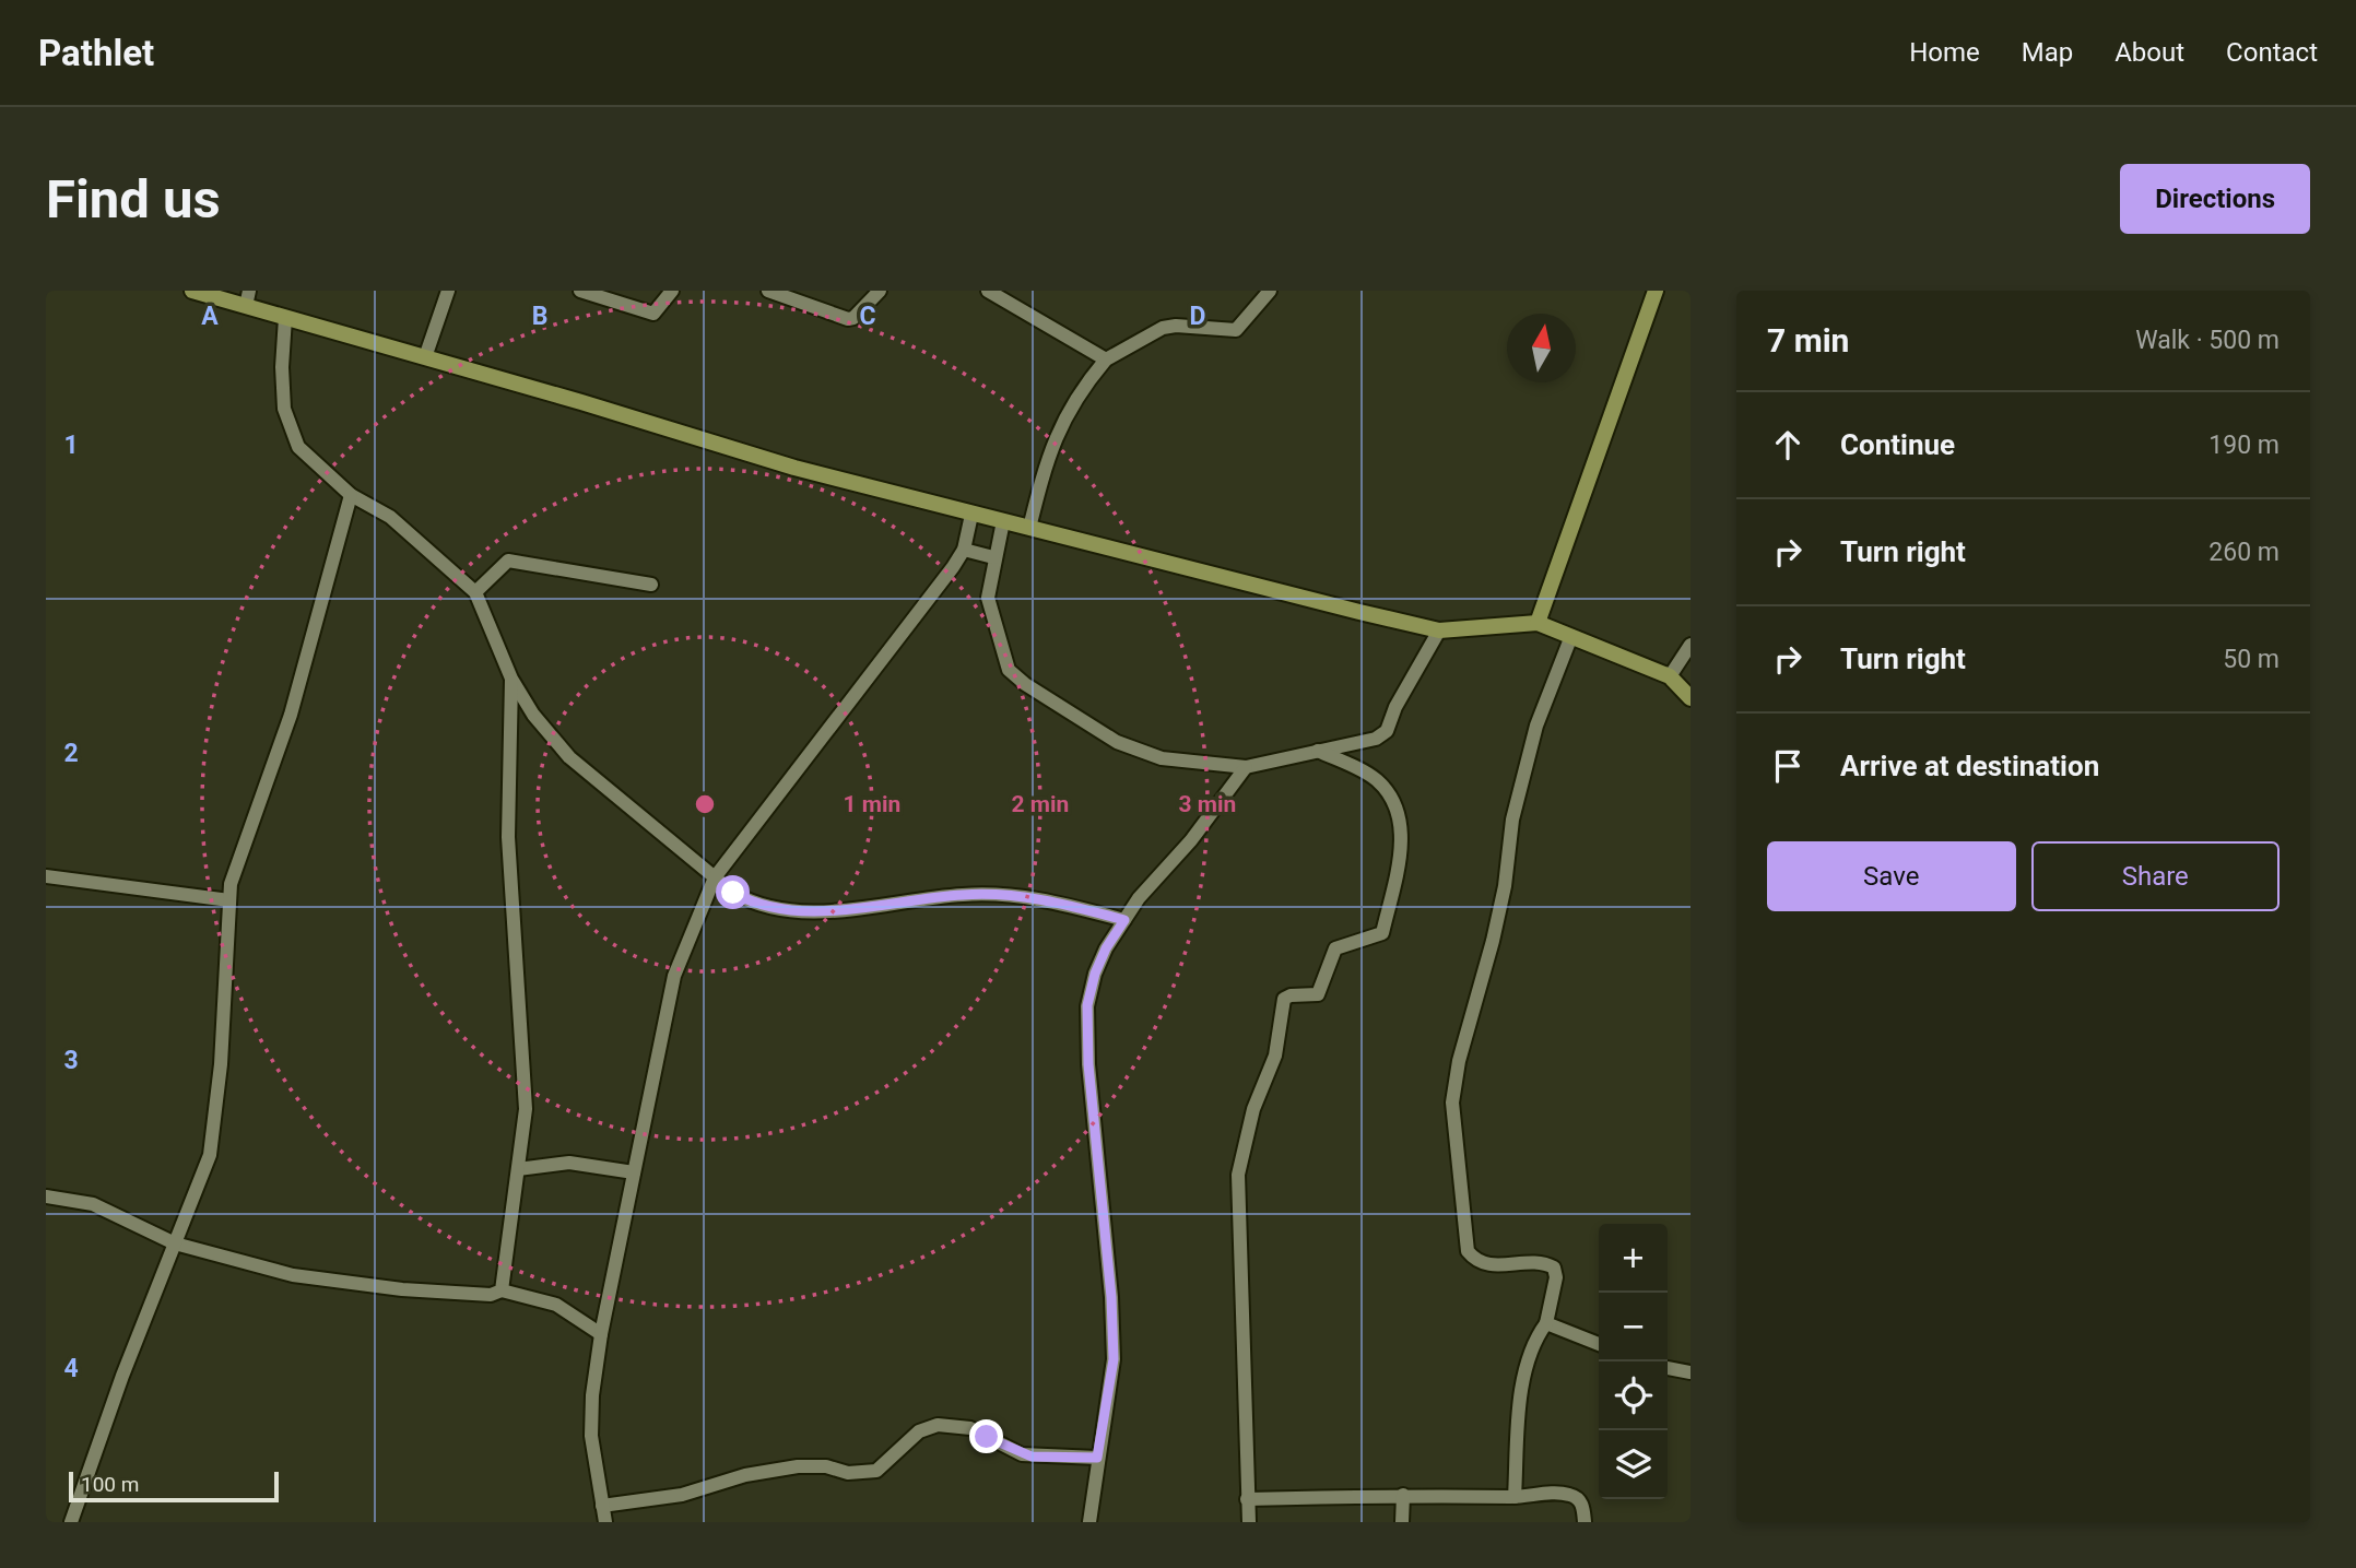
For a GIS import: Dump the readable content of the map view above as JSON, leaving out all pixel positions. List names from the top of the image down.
{
  "scale_bar": "100 m",
  "north": "top",
  "page": {
    "header": "Pathlet",
    "nav": [
      "Home",
      "Map",
      "About",
      "Contact"
    ],
    "buttons": [
      "Directions",
      ["Save", "Share"]
    ],
    "title": "Find us",
    "heading": ["7 min", "Walk · 500 m"],
    "list": [
      ["Continue", "190 m"],
      ["Turn right", "260 m"],
      ["Turn right", "50 m"],
      "Arrive at destination"
    ],
    "map_buttons": ["+", "−"],
    "scale": "100 m"
  },
  "grid": {
    "columns": [
      "A",
      "B",
      "C",
      "D"
    ],
    "rows": [
      "1",
      "2",
      "3",
      "4"
    ]
  },
  "rings": ["1 min", "2 min", "3 min"]
}
